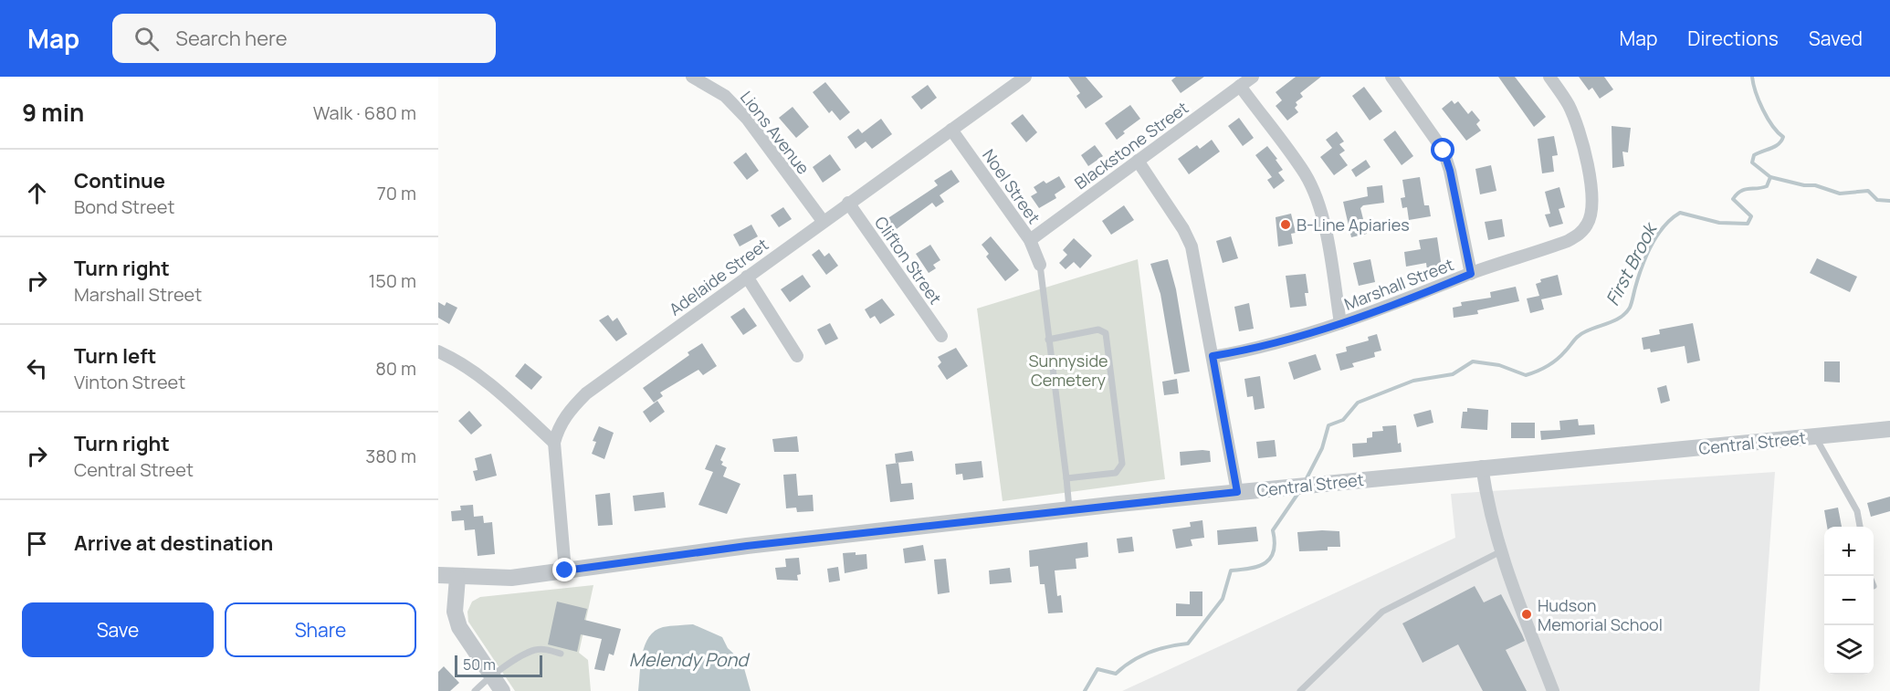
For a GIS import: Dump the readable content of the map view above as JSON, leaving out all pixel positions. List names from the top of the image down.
{
  "streets": {
    "street": [
      "Lions Avenue",
      "Blackstone Street",
      "Noel Street",
      "Clifton Street",
      "Adelaide Street",
      "Marshall Street",
      "Central Street"
    ]
  },
  "crossings": [
    ["Lions Avenue", "Adelaide Street"],
    ["Blackstone Street", "Noel Street"],
    ["Noel Street", "Adelaide Street"],
    ["Clifton Street", "Adelaide Street"],
    ["Adelaide Street", "Central Street"]
  ],
  "water": ["First Brook", "Melendy Pond"],
  "parks": ["Sunnyside Cemetery"],
  "places": ["B-Line Apiaries", "Hudson Memorial School"],
  "scale_bar": "50 m",
  "page": {
    "header": "Map",
    "search": "Search here",
    "nav": ["Map", "Directions", "Saved"],
    "heading": ["9 min", "Walk · 680 m"],
    "list": [
      ["Continue", "Bond Street", "70 m"],
      ["Turn right", "Marshall Street", "150 m"],
      ["Turn left", "Vinton Street", "80 m"],
      ["Turn right", "Central Street", "380 m"],
      "Arrive at destination"
    ],
    "map_buttons": ["+", "−"],
    "buttons": ["Save", "Share"],
    "scale": "50 m"
  }
}
